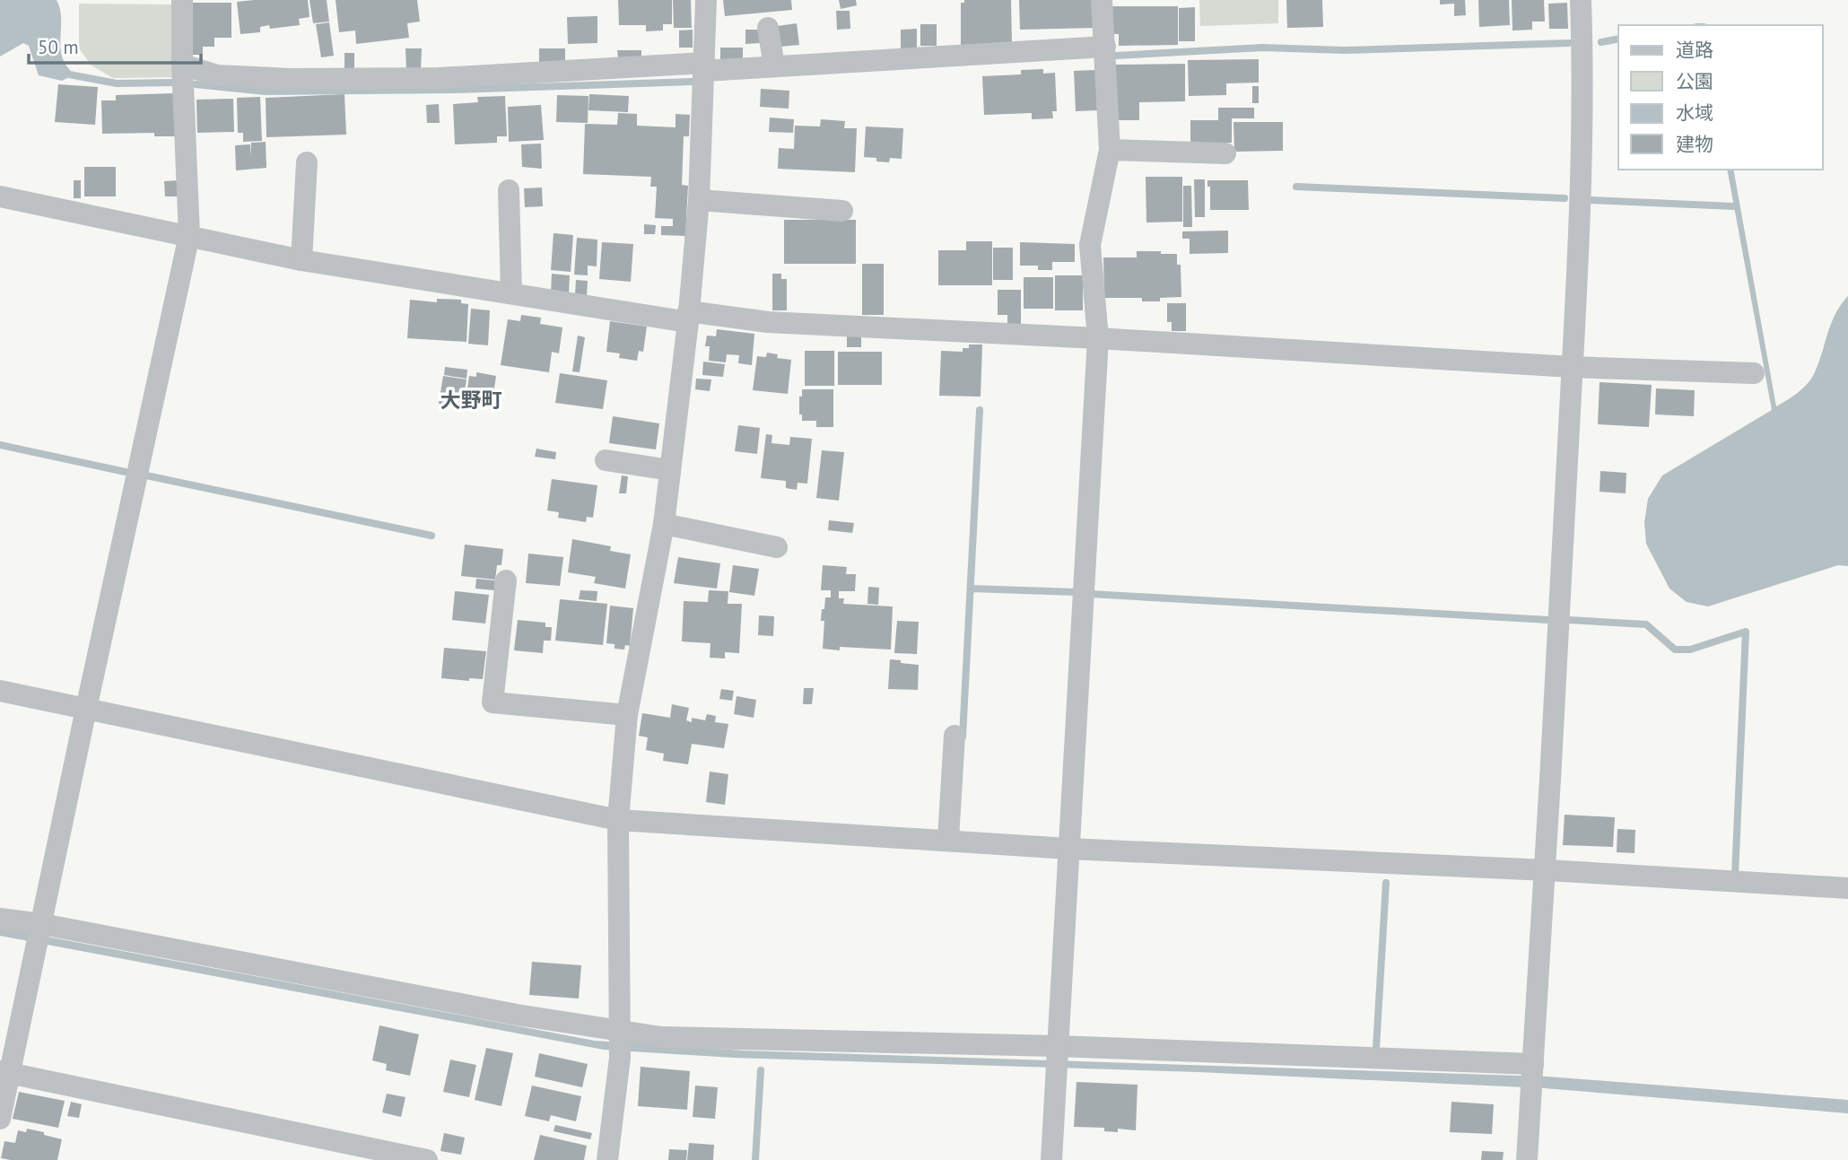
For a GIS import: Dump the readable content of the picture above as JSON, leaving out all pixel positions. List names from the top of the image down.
{
  "districts": ["大野町"],
  "legend": [
    "道路",
    "公園",
    "水域",
    "建物"
  ],
  "scale_bar": "50 m"
}
